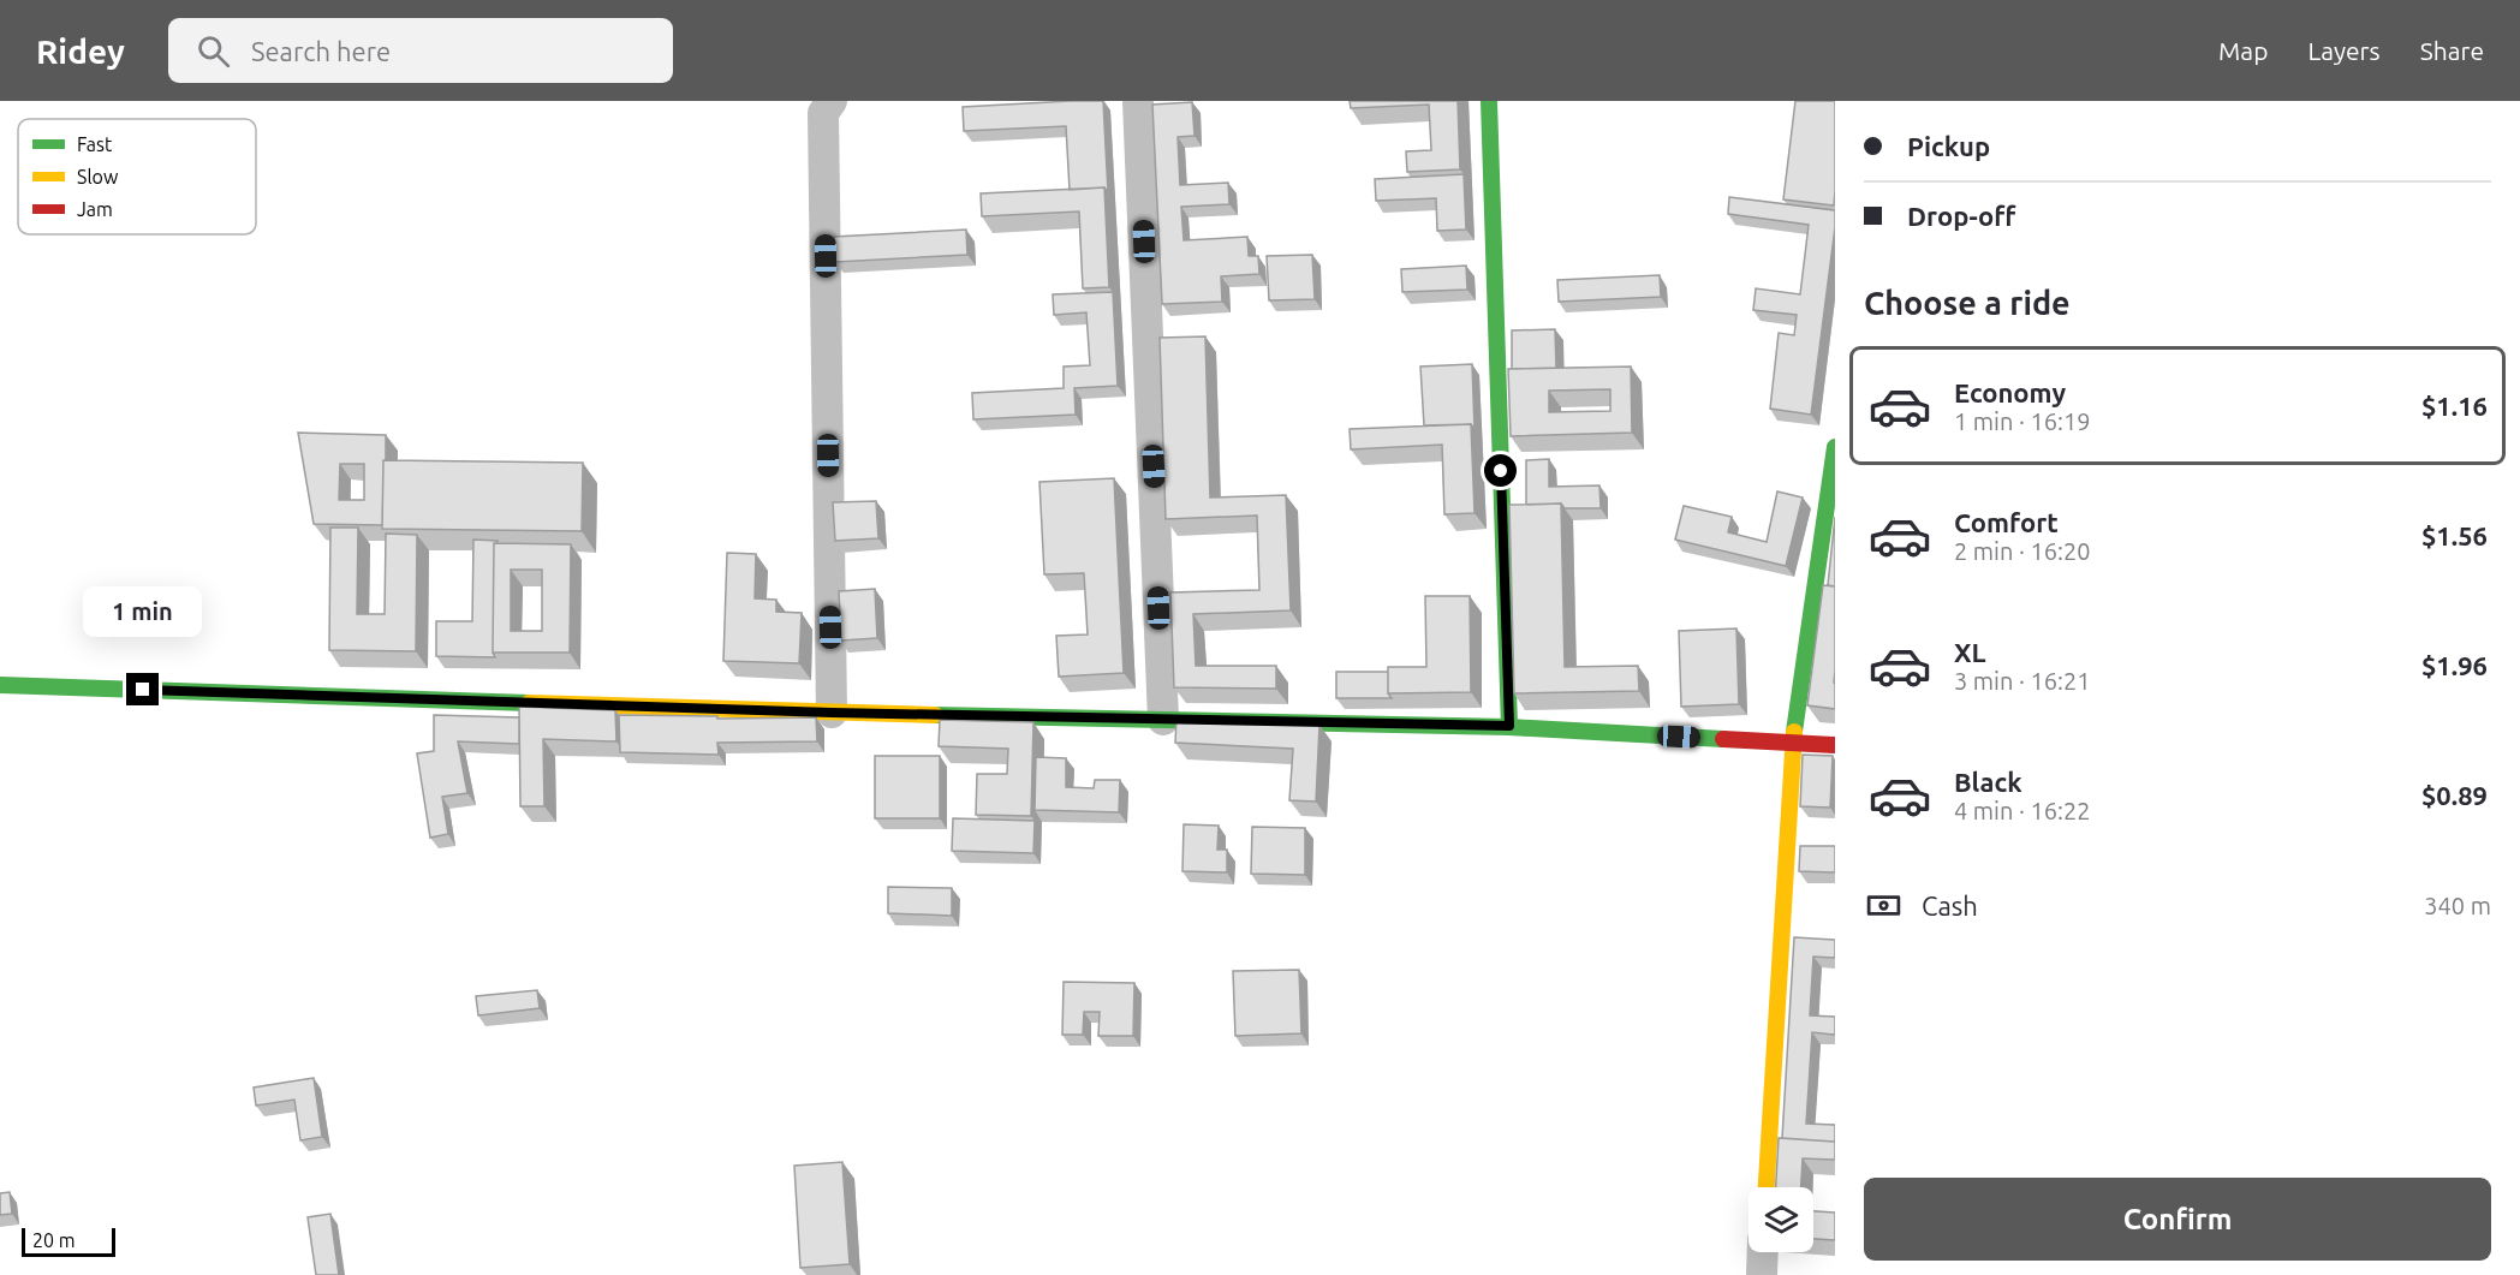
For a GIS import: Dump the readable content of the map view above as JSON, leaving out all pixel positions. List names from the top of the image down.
{
  "legend": ["Fast", "Slow", "Jam"],
  "scale_bar": "20 m",
  "page": {
    "header": "Ridey",
    "search": "Search here",
    "nav": ["Map", "Layers", "Share"],
    "banner": ["Pickup", "Drop-off"],
    "heading": "Choose a ride",
    "list": [
      {
        "name": "Economy",
        "note": "1 min · 16:19",
        "value": "$1.16"
      },
      {
        "name": "Comfort",
        "note": "2 min · 16:20",
        "value": "$1.56"
      },
      {
        "name": "XL",
        "note": "3 min · 16:21",
        "value": "$1.96"
      },
      {
        "name": "Black",
        "note": "4 min · 16:22",
        "value": "$0.89"
      }
    ],
    "bubble": "1 min",
    "pay": ["Cash", "340 m"],
    "buttons": "Confirm",
    "scale": "20 m"
  }
}
